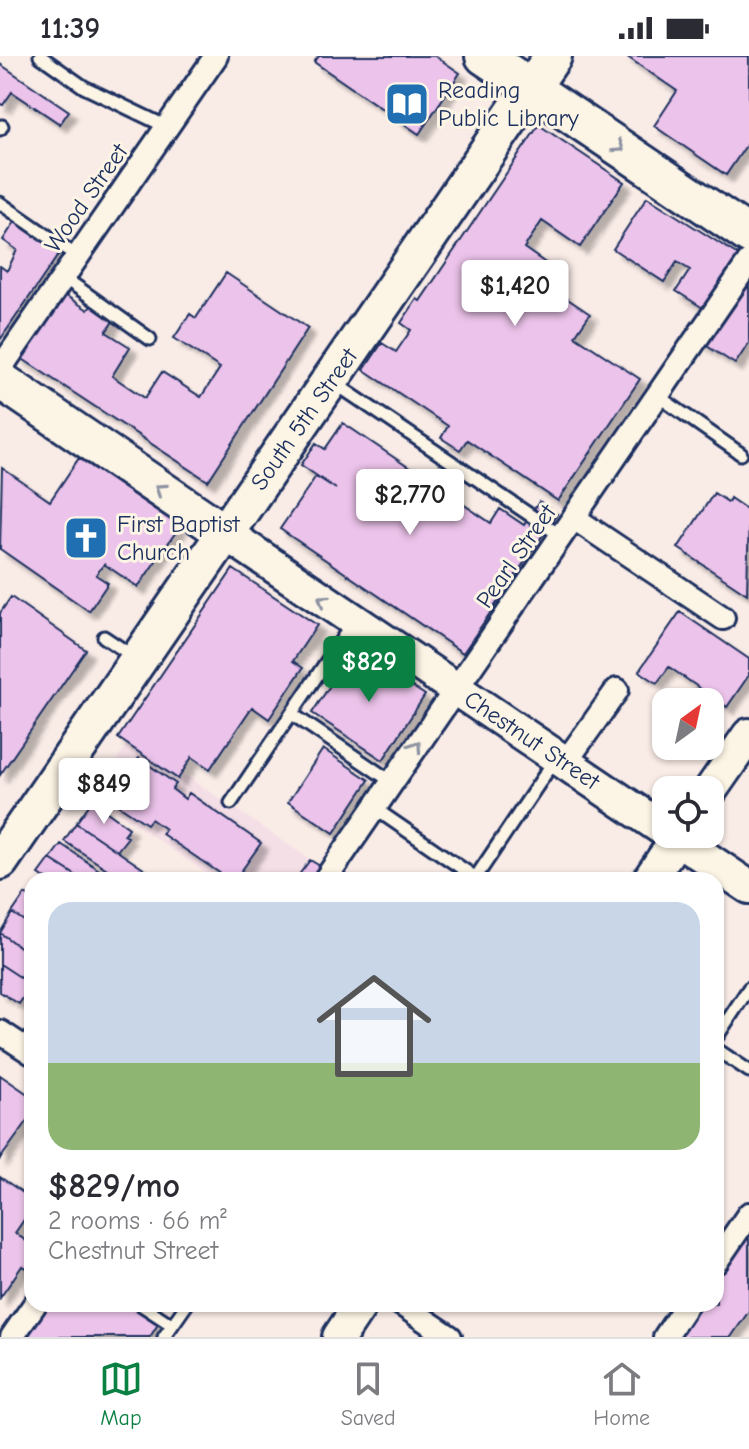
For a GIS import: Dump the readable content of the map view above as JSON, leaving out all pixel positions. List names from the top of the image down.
{
  "streets": {
    "main road": ["South 5th Street", "Chestnut Street"],
    "street": ["Wood Street", "Pearl Street"]
  },
  "crossings": [
    ["South 5th Street", "Chestnut Street"],
    ["Pearl Street", "Chestnut Street"]
  ],
  "one_way": ["Chestnut Street"],
  "places": {
    "library": ["Reading Public Library"],
    "church": ["First Baptist Church"]
  },
  "north": "top right",
  "page": {
    "status": "11:39",
    "price": [
      "$1,420",
      "$2,770",
      "$829",
      "$849"
    ],
    "list": [
      {
        "name": "$829/mo",
        "note": "2 rooms · 66 m² · Chestnut Street"
      }
    ],
    "tabs": ["Map", "Saved", "Home"]
  }
}
